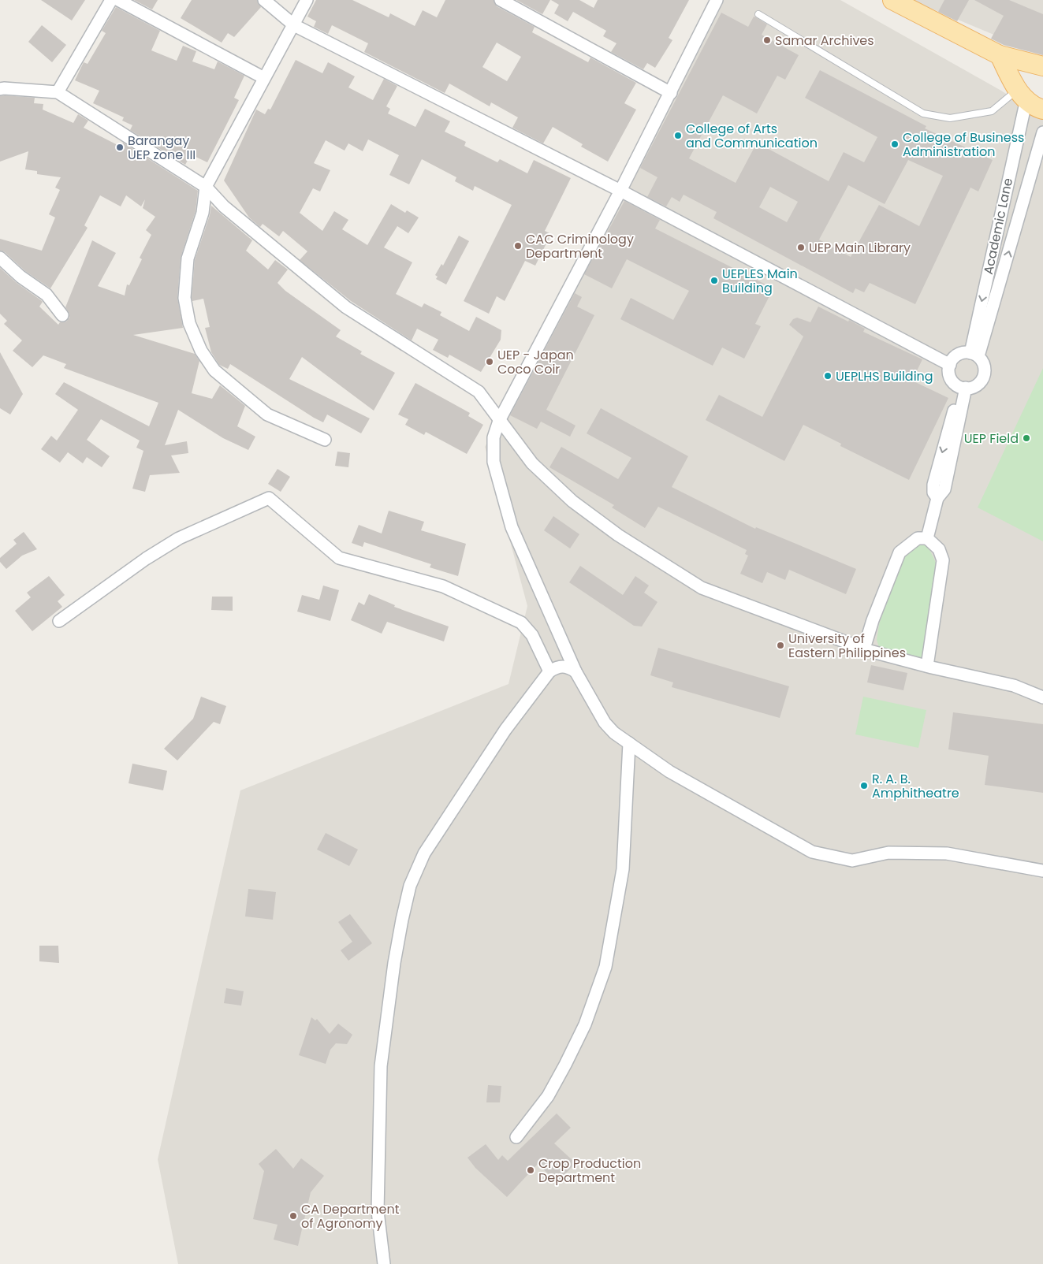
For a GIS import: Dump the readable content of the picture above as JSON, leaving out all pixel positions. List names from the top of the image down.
{
  "streets": {
    "street": ["Academic Lane"]
  },
  "places": [
    "Samar Archives",
    "College of Arts and Communication",
    "College of Business Administration",
    "Barangay UEP zone III",
    "CAC Criminology Department",
    "UEP Main Library",
    "UEPLES Main Building",
    "UEP - Japan Coco Coir",
    "UEPLHS Building",
    "UEP Field",
    "University of Eastern Philippines",
    "R. A. B. Amphitheatre",
    "Crop Production Department",
    "CA Department of Agronomy"
  ]
}
